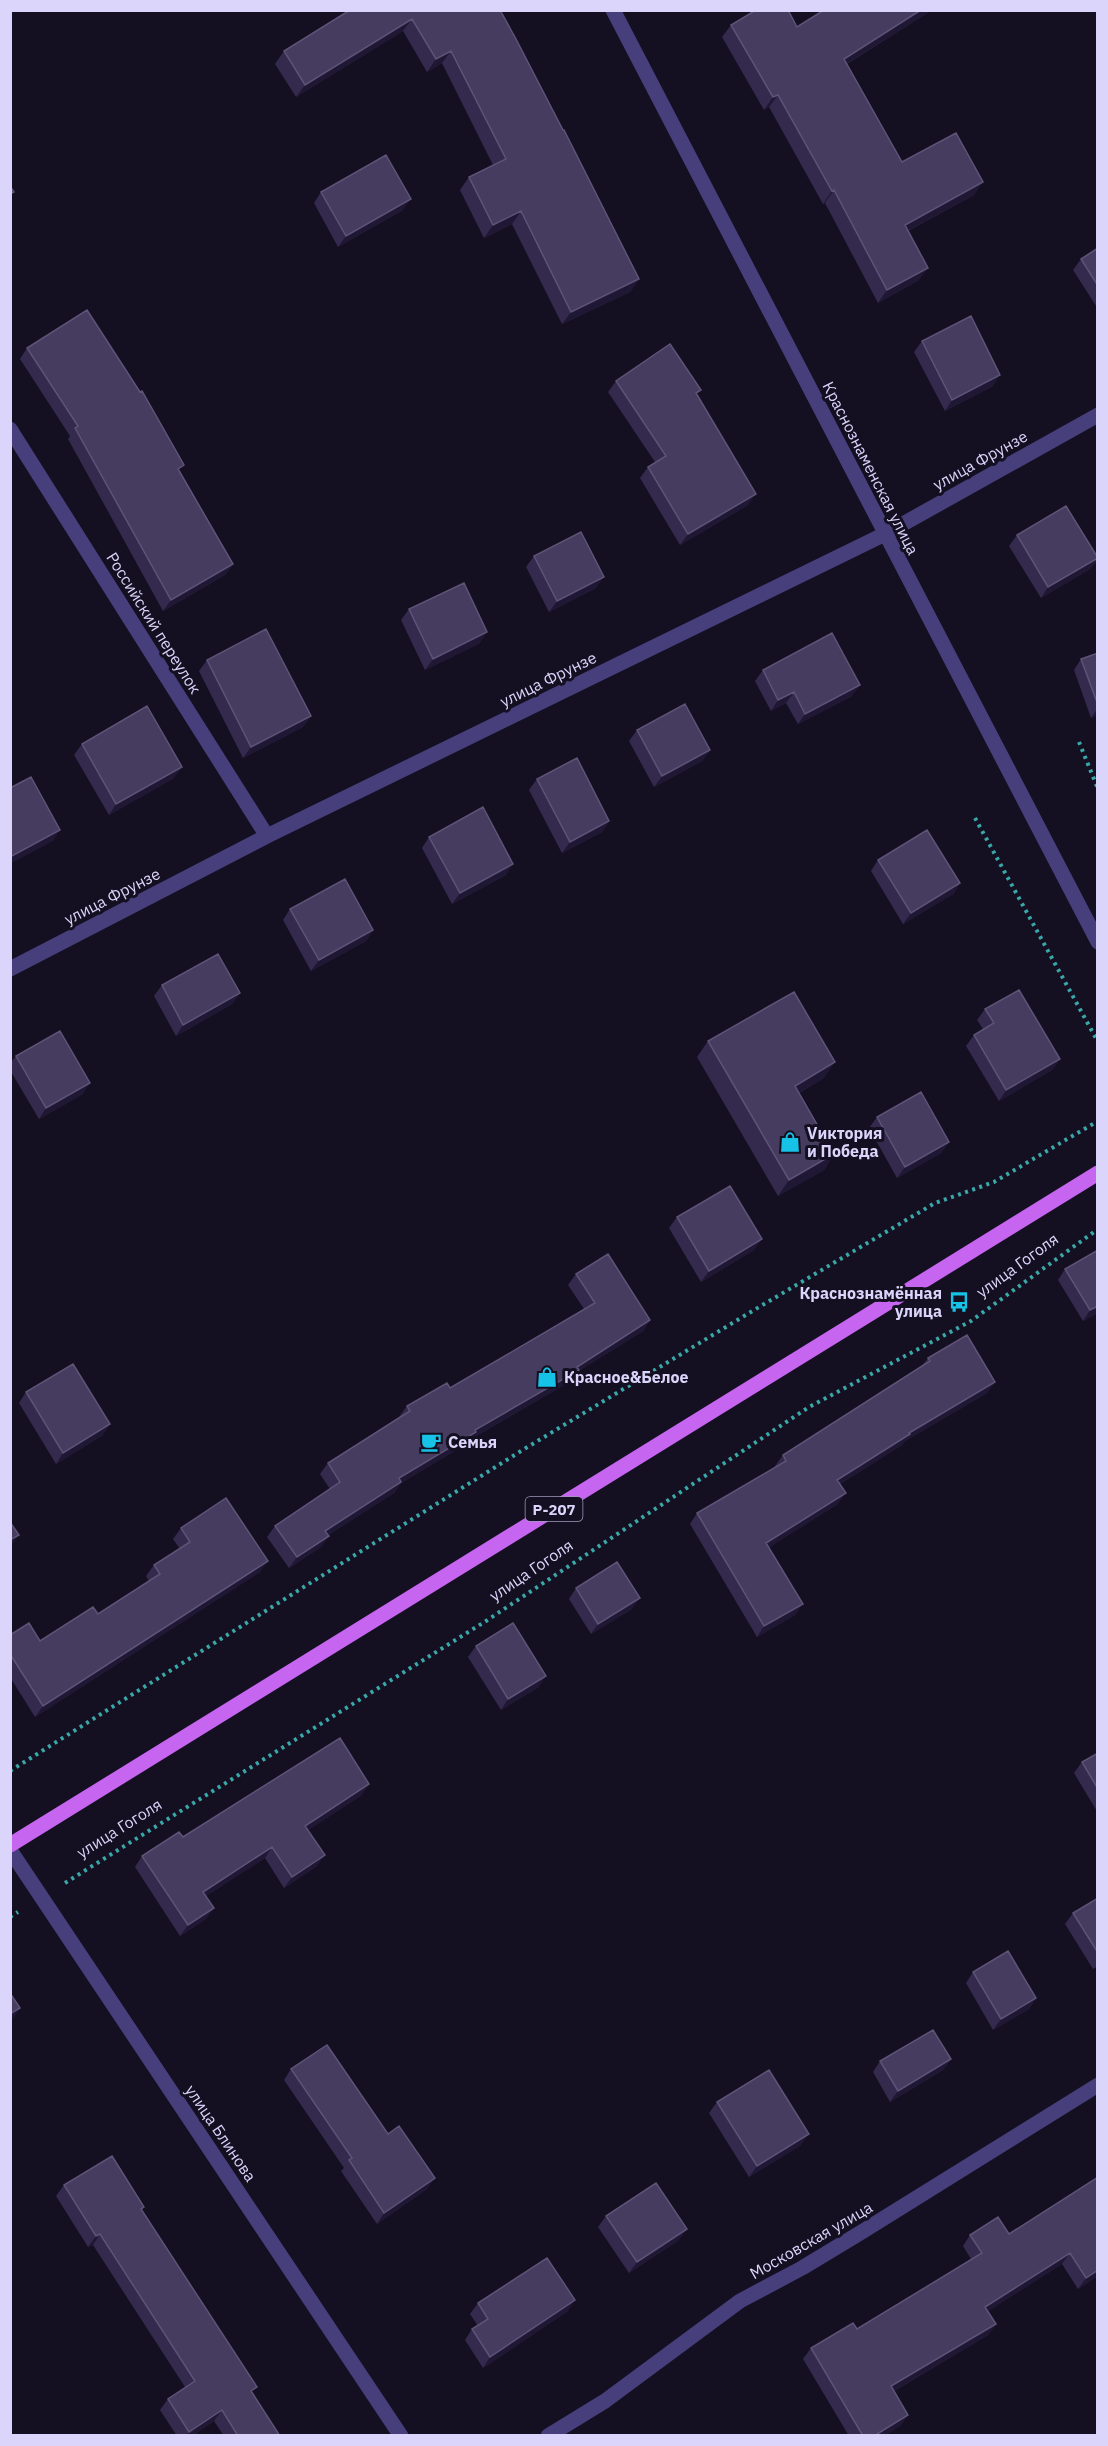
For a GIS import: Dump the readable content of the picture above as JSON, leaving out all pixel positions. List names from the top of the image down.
{
  "streets": {
    "main road": ["улица Гоголя", "Р-207"],
    "street": [
      "улица Фрунзе",
      "Краснознаменская улица",
      "Российский переулок",
      "улица Блинова",
      "Московская улица"
    ]
  },
  "crossings": [
    ["улица Фрунзе", "Краснознаменская улица"],
    ["улица Фрунзе", "Российский переулок"],
    ["улица Гоголя", "улица Блинова"]
  ],
  "places": {
    "shop": ["Vиктория и Победа", "Красное&Белое"],
    "bus stop": ["Краснознамённая улица"],
    "cafe": ["Семья"]
  }
}
